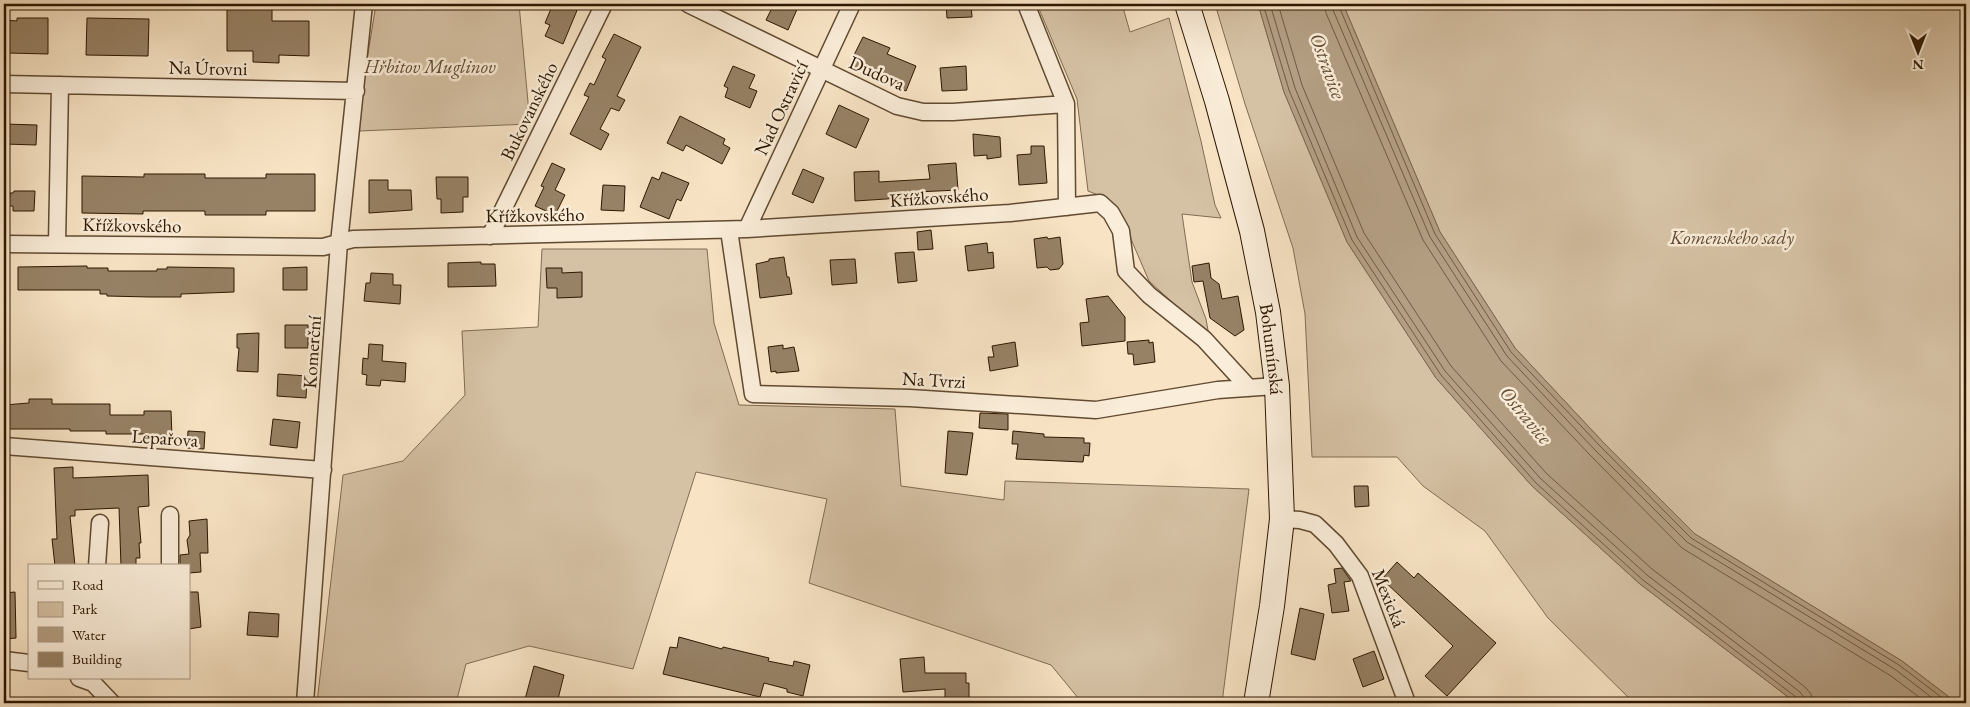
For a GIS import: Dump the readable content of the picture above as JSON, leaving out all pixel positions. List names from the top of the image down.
{
  "streets": {
    "main road": ["Bohumínská"],
    "street": [
      "Na Úrovni",
      "Dudova",
      "Nad Ostravicí",
      "Bukovanského",
      "Křížkovského",
      "Komerční",
      "Na Tvrzi",
      "Lepařova",
      "Mexická"
    ]
  },
  "crossings": [
    ["Na Úrovni", "Komerční"],
    ["Dudova", "Nad Ostravicí"],
    ["Nad Ostravicí", "Křížkovského"],
    ["Bukovanského", "Křížkovského"],
    ["Křížkovského", "Komerční"],
    ["Křížkovského", "Na Tvrzi"],
    ["Bohumínská", "Na Tvrzi"],
    ["Bohumínská", "Mexická"],
    ["Komerční", "Lepařova"]
  ],
  "water": ["Ostravice"],
  "parks": ["Hřbitov Muglinov", "Komenského sady"],
  "legend": [
    "Road",
    "Park",
    "Water",
    "Building"
  ],
  "north": "bottom"
}
